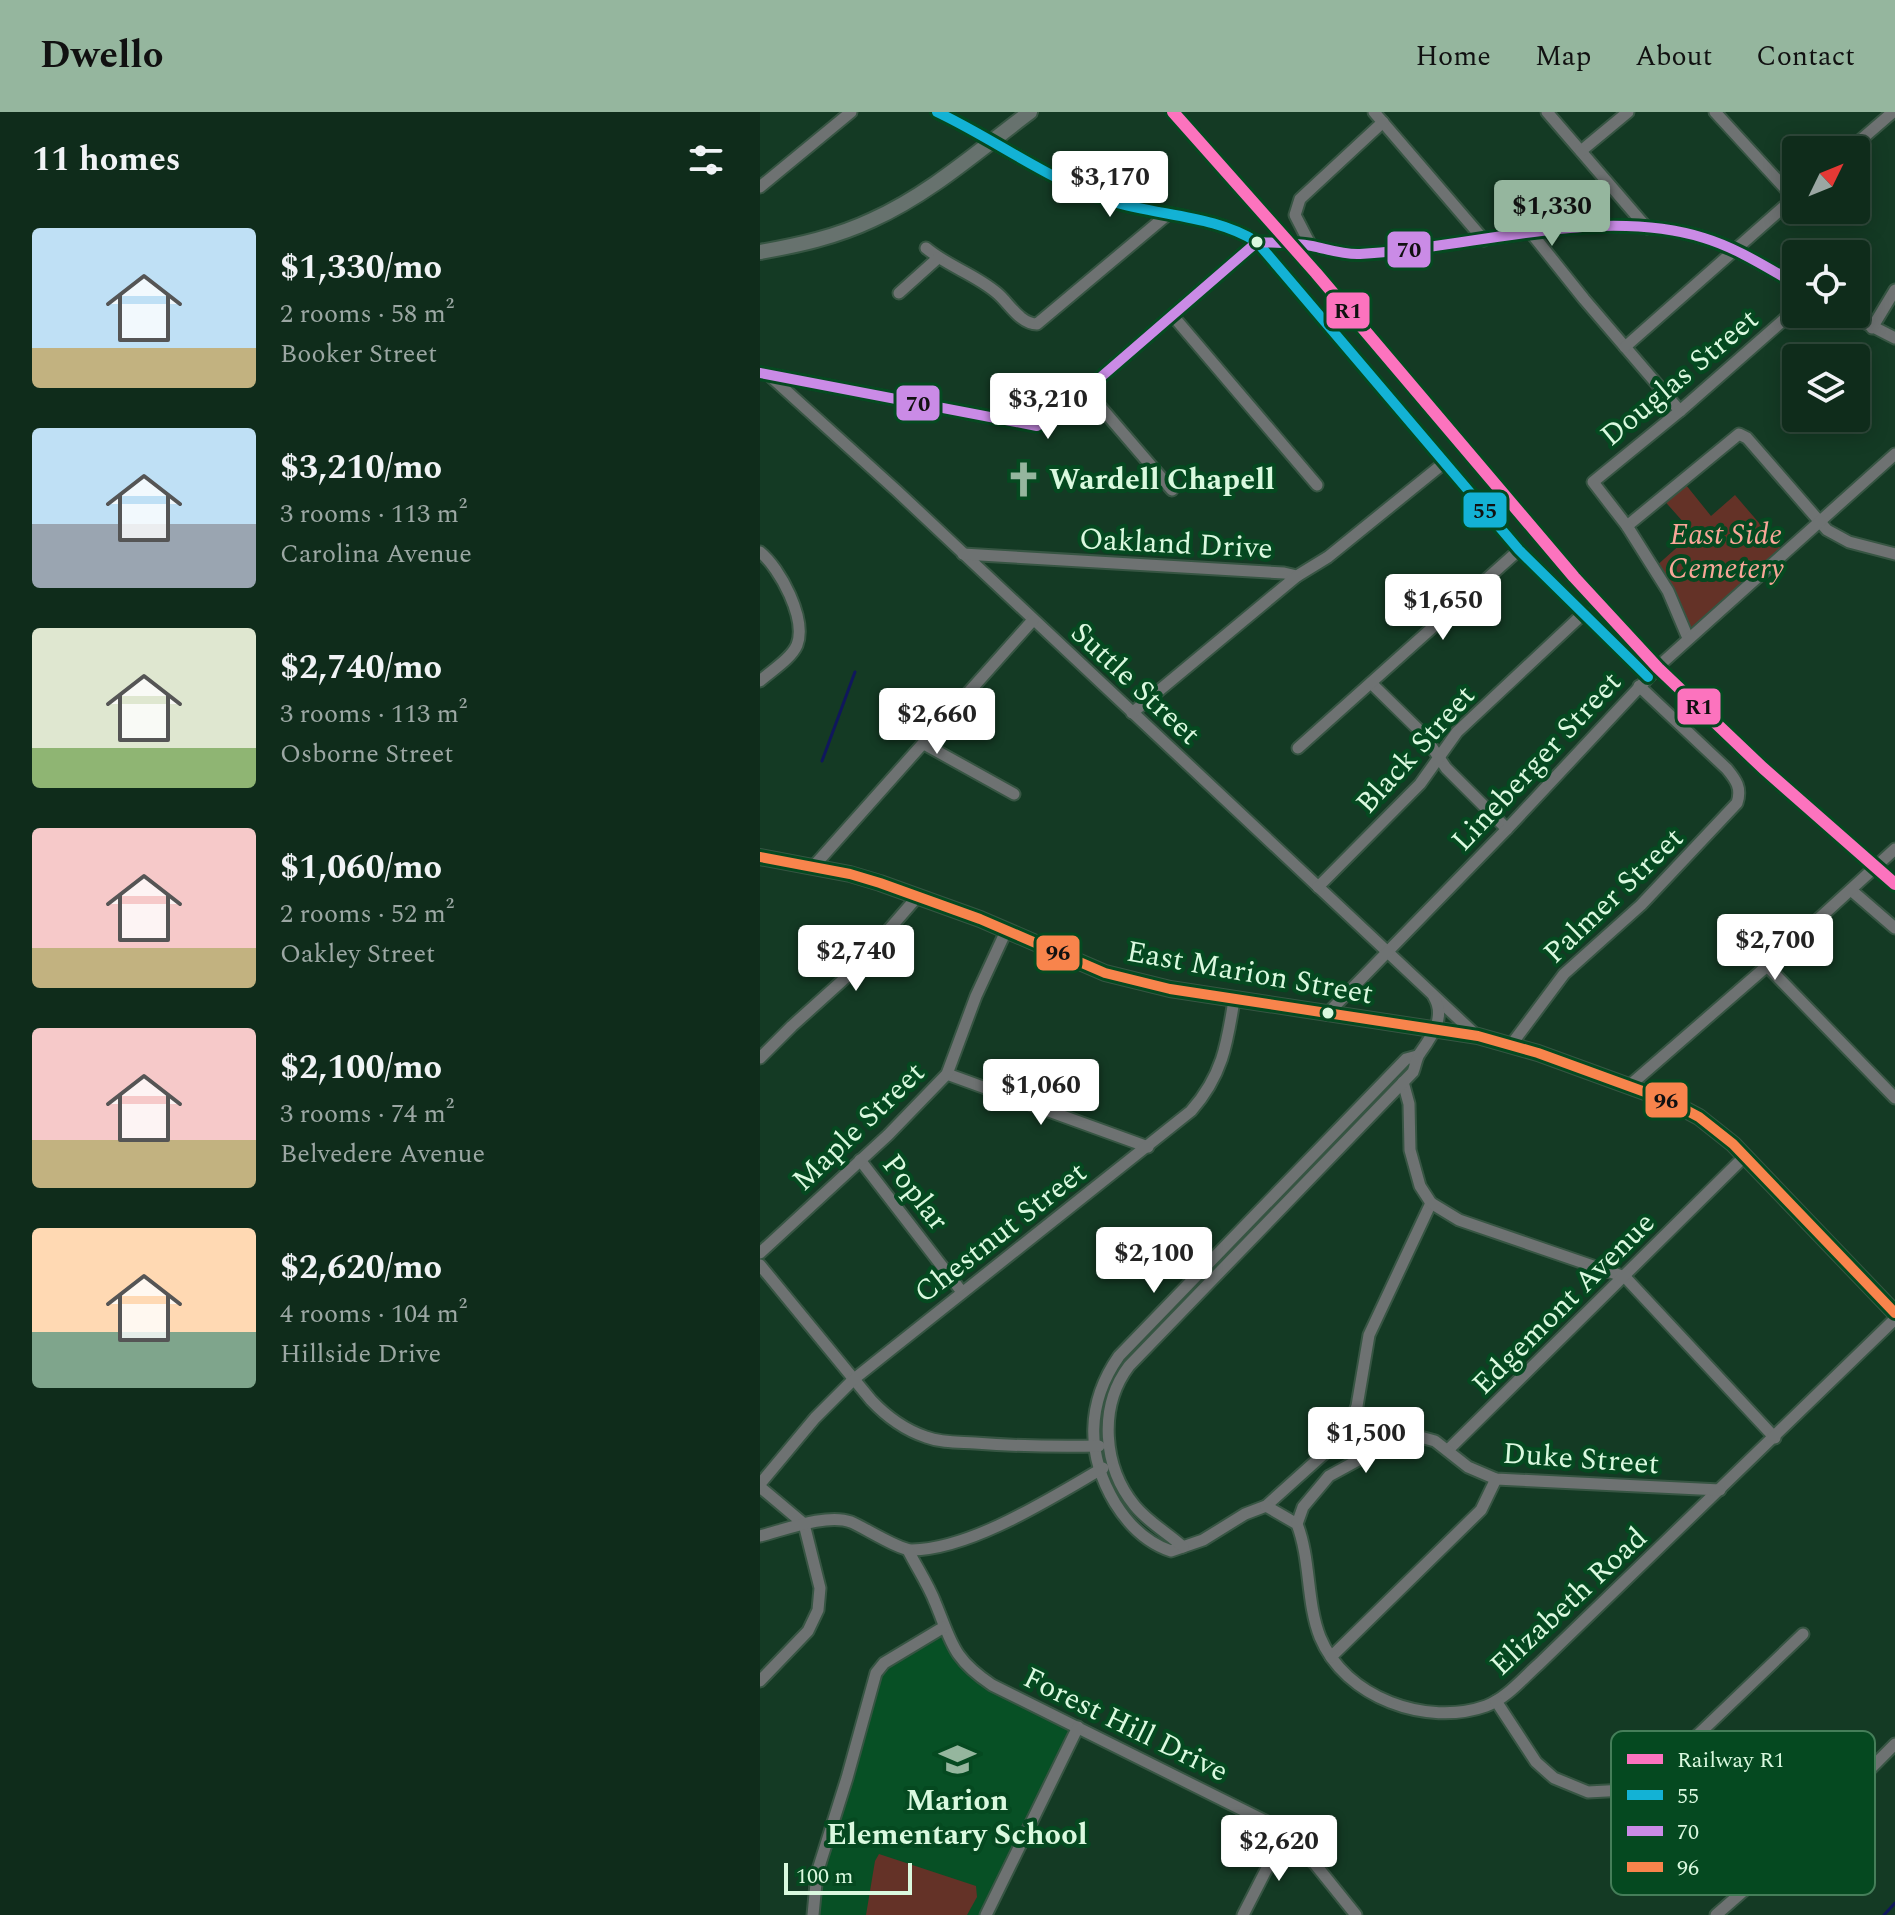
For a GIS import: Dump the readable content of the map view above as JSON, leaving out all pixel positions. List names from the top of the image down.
{
  "streets": {
    "main road": ["East Marion Street"],
    "street": [
      "Douglas Street",
      "Oakland Drive",
      "Suttle Street",
      "Black Street",
      "Lineberger Street",
      "Palmer Street",
      "Maple Street",
      "Poplar",
      "Chestnut Street",
      "Edgemont Avenue",
      "Duke Street",
      "Elizabeth Road",
      "Forest Hill Drive"
    ]
  },
  "crossings": [
    ["Oakland Drive", "Suttle Street"],
    ["Suttle Street", "Black Street"],
    ["Suttle Street", "Lineberger Street"],
    ["Suttle Street", "East Marion Street"],
    ["Lineberger Street", "Palmer Street"],
    ["Lineberger Street", "East Marion Street"],
    ["Palmer Street", "East Marion Street"],
    ["East Marion Street", "Maple Street"],
    ["East Marion Street", "Chestnut Street"],
    ["East Marion Street", "Edgemont Avenue"],
    ["East Marion Street", "Elizabeth Road"],
    ["Maple Street", "Poplar"],
    ["Poplar", "Chestnut Street"],
    ["Edgemont Avenue", "Duke Street"],
    ["Duke Street", "Elizabeth Road"]
  ],
  "parks": ["East Side Cemetery"],
  "places": {
    "church": ["Wardell Chapell"],
    "school or university": ["Marion Elementary School"]
  },
  "lines": [
    "rail line R1",
    "transit line 55",
    "transit line 70",
    "transit line 96"
  ],
  "legend": [
    "Railway R1",
    "55",
    "70",
    "96"
  ],
  "scale_bar": "100 m",
  "north": "top right",
  "page": {
    "header": "Dwello",
    "nav": [
      "Home",
      "Map",
      "About",
      "Contact"
    ],
    "heading": "11 homes",
    "price": [
      "$3,170",
      "$1,330",
      "$3,210",
      "$1,650",
      "$2,660",
      "$2,700",
      "$2,740",
      "$1,060",
      "$2,100",
      "$1,500",
      "$2,620"
    ],
    "list": [
      {
        "name": "$1,330/mo",
        "note": "2 rooms · 58 m² · Booker Street"
      },
      {
        "name": "$3,210/mo",
        "note": "3 rooms · 113 m² · Carolina Avenue"
      },
      {
        "name": "$2,740/mo",
        "note": "3 rooms · 113 m² · Osborne Street"
      },
      {
        "name": "$1,060/mo",
        "note": "2 rooms · 52 m² · Oakley Street"
      },
      {
        "name": "$2,100/mo",
        "note": "3 rooms · 74 m² · Belvedere Avenue"
      },
      {
        "name": "$2,620/mo",
        "note": "4 rooms · 104 m² · Hillside Drive"
      }
    ],
    "scale": "100 m"
  }
}
